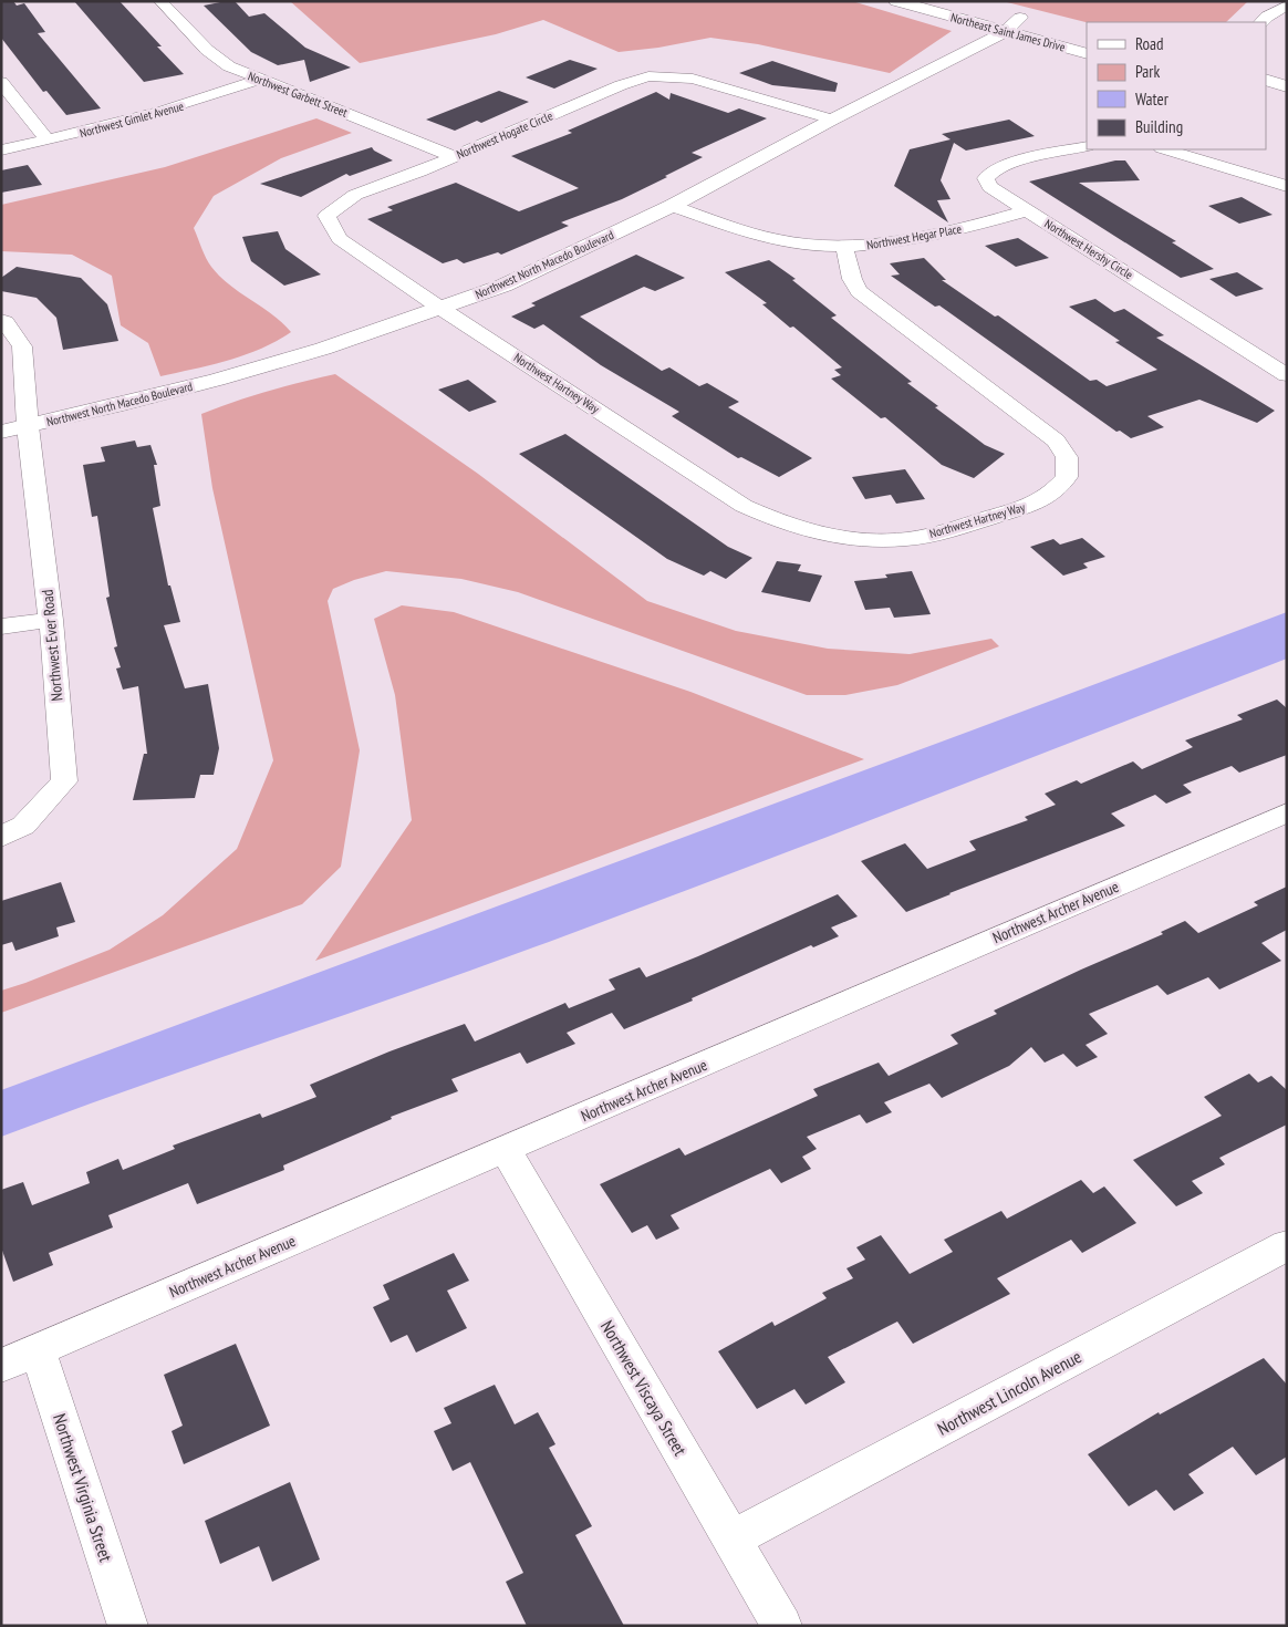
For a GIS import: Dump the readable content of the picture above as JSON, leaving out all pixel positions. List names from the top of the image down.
{
  "streets": {
    "street": [
      "Northeast Saint James Drive",
      "Northwest Garbett Street",
      "Northwest Gimlet Avenue",
      "Northwest Hogate Circle",
      "Northwest Hegar Place",
      "Northwest Hershy Circle",
      "Northwest North Macedo Boulevard",
      "Northwest Hartney Way",
      "Northwest Ever Road",
      "Northwest Archer Avenue",
      "Northwest Viscaya Street",
      "Northwest Lincoln Avenue",
      "Northwest Virginia Street"
    ]
  },
  "crossings": [
    ["Northeast Saint James Drive", "Northwest North Macedo Boulevard"],
    ["Northwest Garbett Street", "Northwest Gimlet Avenue"],
    ["Northwest Garbett Street", "Northwest Hogate Circle"],
    ["Northwest Hogate Circle", "Northwest North Macedo Boulevard"],
    ["Northwest Hogate Circle", "Northwest Hartney Way"],
    ["Northwest Hegar Place", "Northwest Hershy Circle"],
    ["Northwest Hegar Place", "Northwest North Macedo Boulevard"],
    ["Northwest Hegar Place", "Northwest Hartney Way"],
    ["Northwest North Macedo Boulevard", "Northwest Hartney Way"],
    ["Northwest North Macedo Boulevard", "Northwest Ever Road"],
    ["Northwest Archer Avenue", "Northwest Viscaya Street"],
    ["Northwest Archer Avenue", "Northwest Virginia Street"],
    ["Northwest Viscaya Street", "Northwest Lincoln Avenue"]
  ],
  "legend": [
    "Road",
    "Park",
    "Water",
    "Building"
  ]
}
